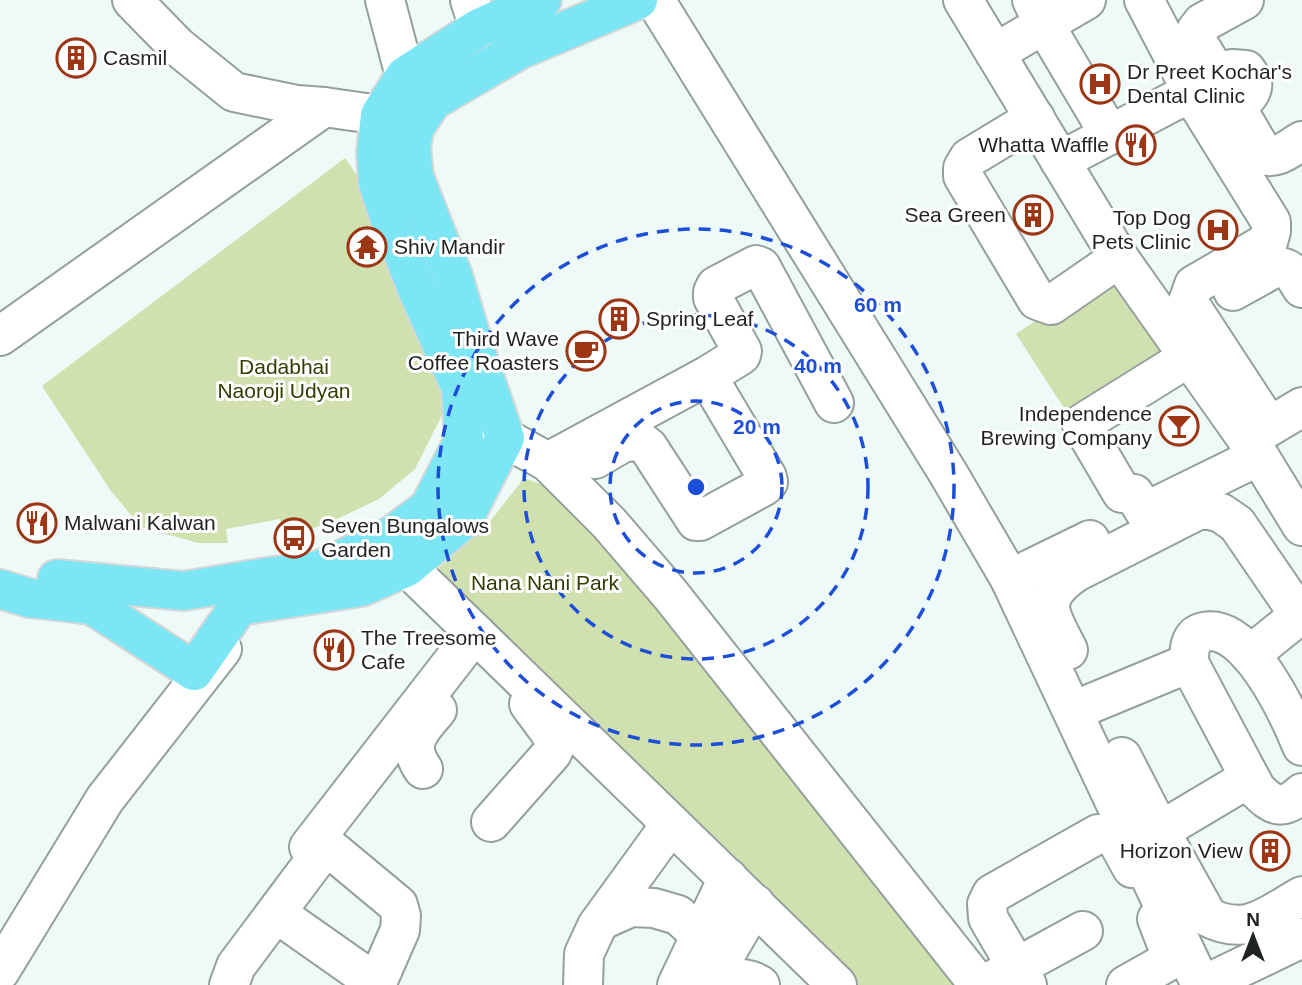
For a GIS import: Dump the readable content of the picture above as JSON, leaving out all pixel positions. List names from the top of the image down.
{
  "parks": ["Dadabhai Naoroji Udyan", "Nana Nani Park"],
  "places": {
    "building": [
      "Casmil",
      "Sea Green",
      "Spring Leaf",
      "Horizon View"
    ],
    "hospital": ["Dr Preet Kochar's Dental Clinic", "Top Dog Pets Clinic"],
    "restaurant": ["Whatta Waffle", "Malwani Kalwan", "The Treesome Cafe"],
    "temple": ["Shiv Mandir"],
    "cafe": ["Third Wave Coffee Roasters"],
    "bar": ["Independence Brewing Company"],
    "bus stop": ["Seven Bungalows Garden"]
  },
  "north": "top",
  "rings": ["60 m", "40 m", "20 m"]
}
